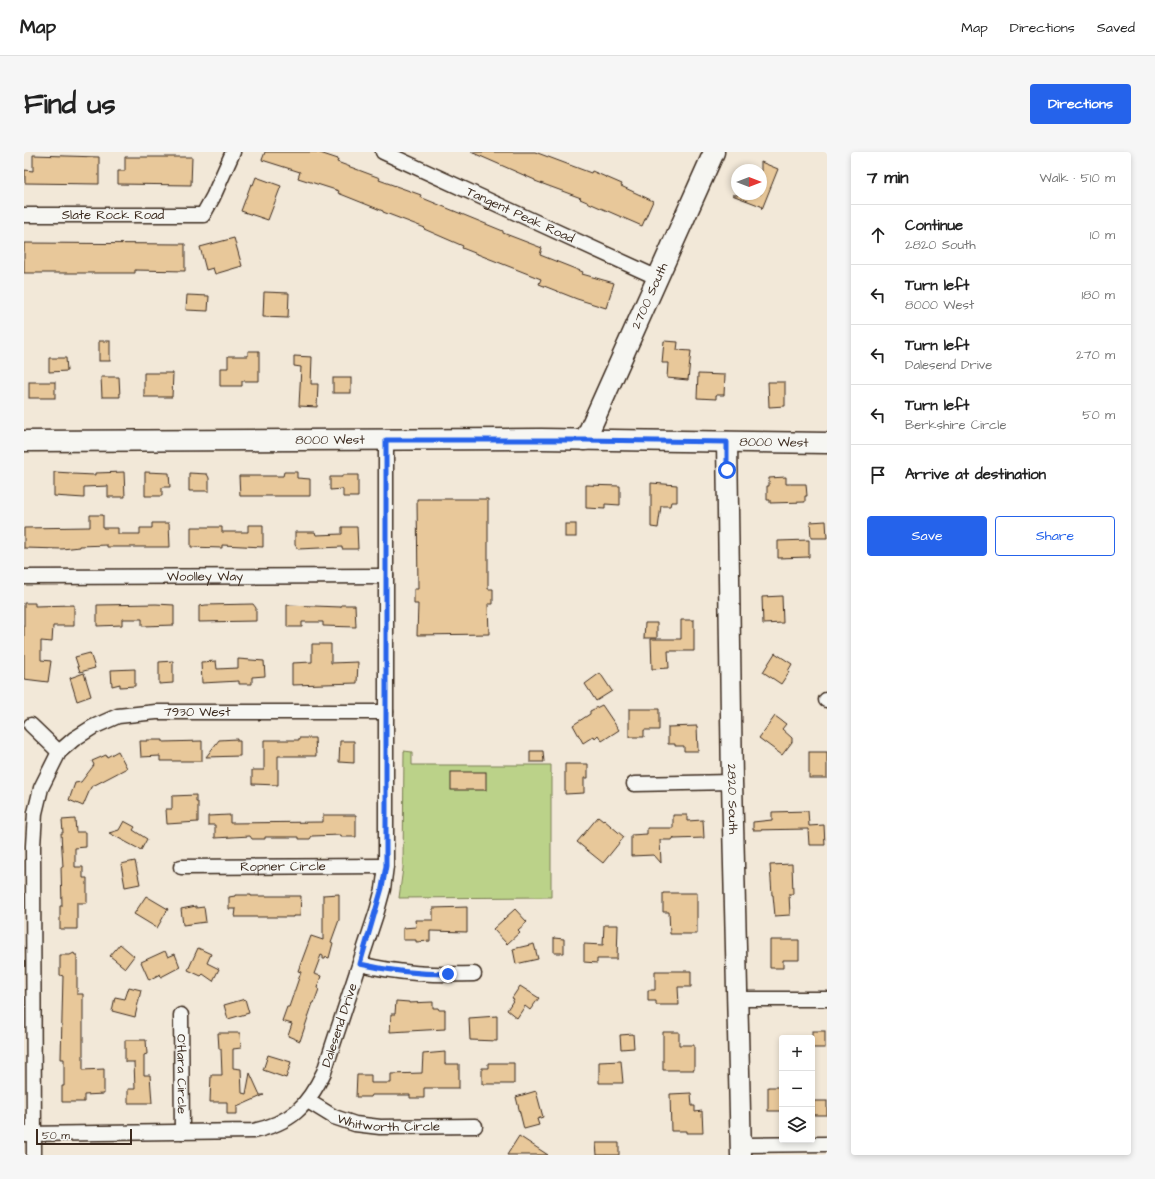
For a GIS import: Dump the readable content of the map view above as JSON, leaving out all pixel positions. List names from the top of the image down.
{
  "streets": {
    "street": [
      "Slate Rock Road",
      "Tangent Peak Road",
      "2700 South",
      "8000 West",
      "Woolley Way",
      "7930 West",
      "2820 South",
      "Ropner Circle",
      "Dalesend Drive",
      "O'Hara Circle",
      "Whitworth Circle"
    ]
  },
  "crossings": [
    ["Tangent Peak Road", "2700 South"],
    ["2700 South", "8000 West"],
    ["8000 West", "2820 South"],
    ["8000 West", "Dalesend Drive"],
    ["Woolley Way", "Dalesend Drive"],
    ["7930 West", "Dalesend Drive"],
    ["Ropner Circle", "Dalesend Drive"],
    ["Dalesend Drive", "O'Hara Circle"],
    ["Dalesend Drive", "Whitworth Circle"]
  ],
  "scale_bar": "50 m",
  "north": "right",
  "page": {
    "header": "Map",
    "nav": ["Map", "Directions", "Saved"],
    "buttons": [
      "Directions",
      ["Save", "Share"]
    ],
    "title": "Find us",
    "heading": ["7 min", "Walk · 510 m"],
    "list": [
      ["Continue", "2820 South", "10 m"],
      ["Turn left", "8000 West", "180 m"],
      ["Turn left", "Dalesend Drive", "270 m"],
      ["Turn left", "Berkshire Circle", "50 m"],
      "Arrive at destination"
    ],
    "map_buttons": ["+", "−"],
    "scale": "50 m"
  }
}
